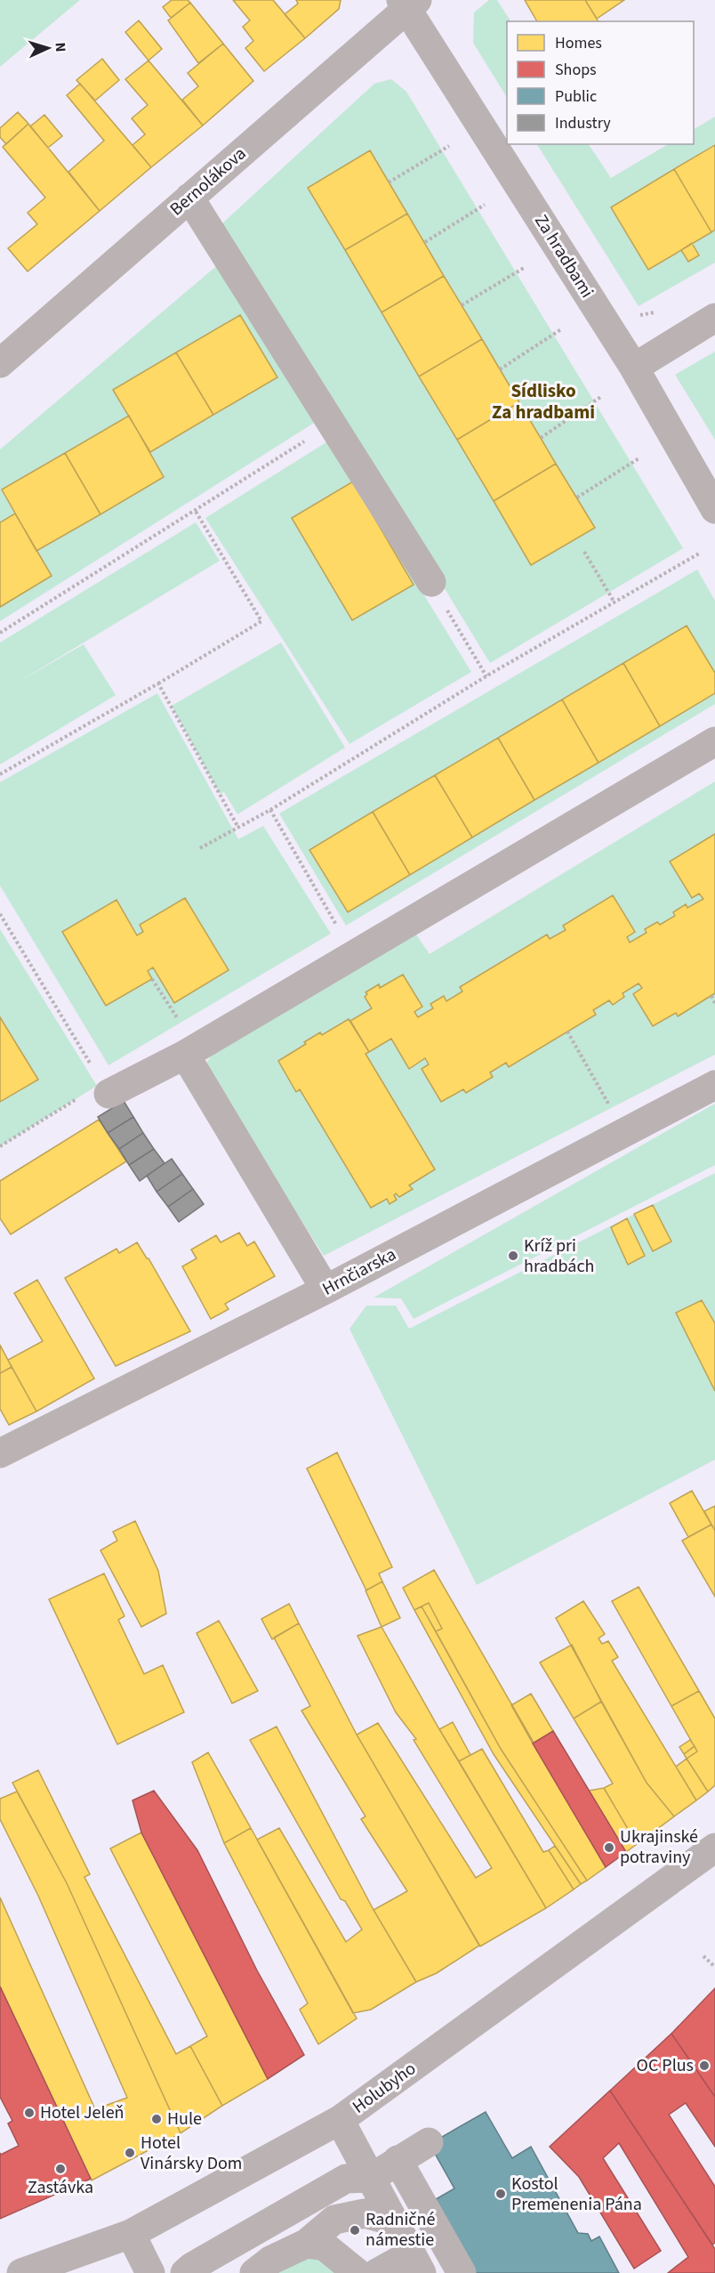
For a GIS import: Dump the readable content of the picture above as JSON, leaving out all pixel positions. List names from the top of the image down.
{
  "streets": {
    "street": [
      "Bernolákova",
      "Za hradbami",
      "Hrnčiarska",
      "Holubyho"
    ]
  },
  "crossings": [
    ["Bernolákova", "Za hradbami"]
  ],
  "districts": ["Sídlisko Za hradbami"],
  "places": [
    "Kríž pri hradbách",
    "Ukrajinské potraviny",
    "OC Plus",
    "Hotel Jeleň",
    "Hule",
    "Hotel Vinársky Dom",
    "Zastávka",
    "Kostol Premenenia Pána",
    "Radničné námestie"
  ],
  "legend": [
    "Homes",
    "Shops",
    "Public",
    "Industry"
  ],
  "north": "right"
}
